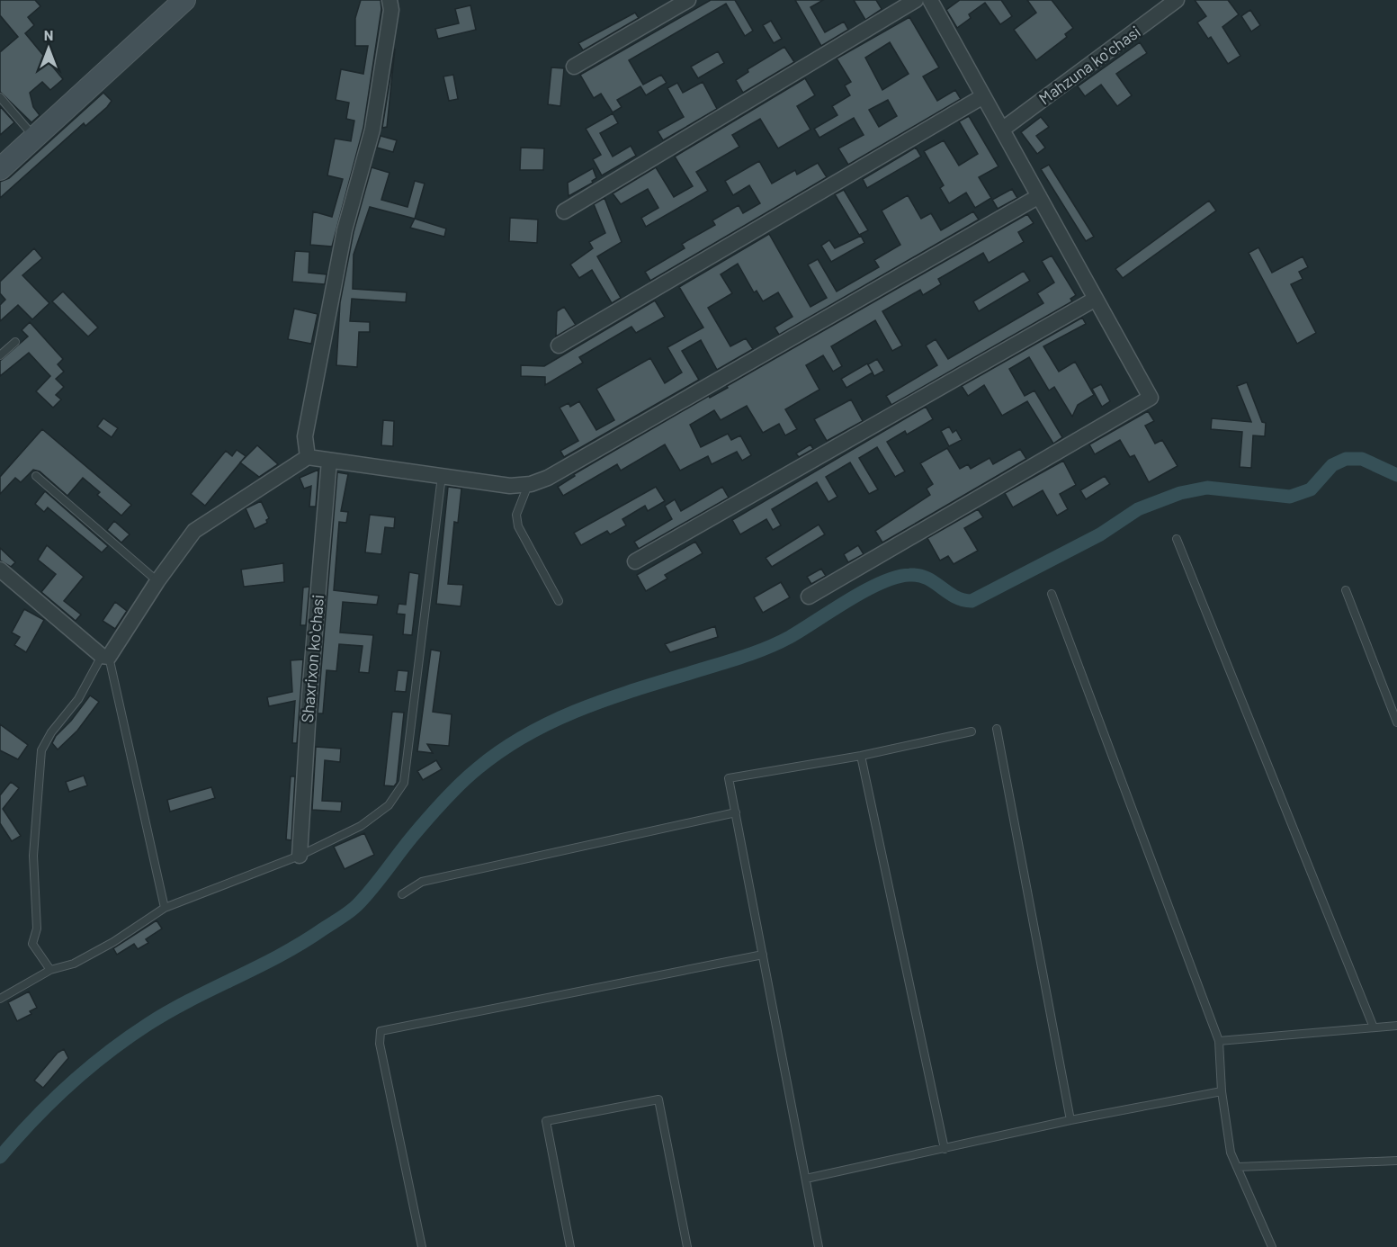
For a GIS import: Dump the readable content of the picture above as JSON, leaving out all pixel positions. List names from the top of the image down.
{
  "streets": {
    "street": ["Mahzuna koʻchasi", "Shaxrixon koʻchasi"]
  },
  "north": "top"
}
